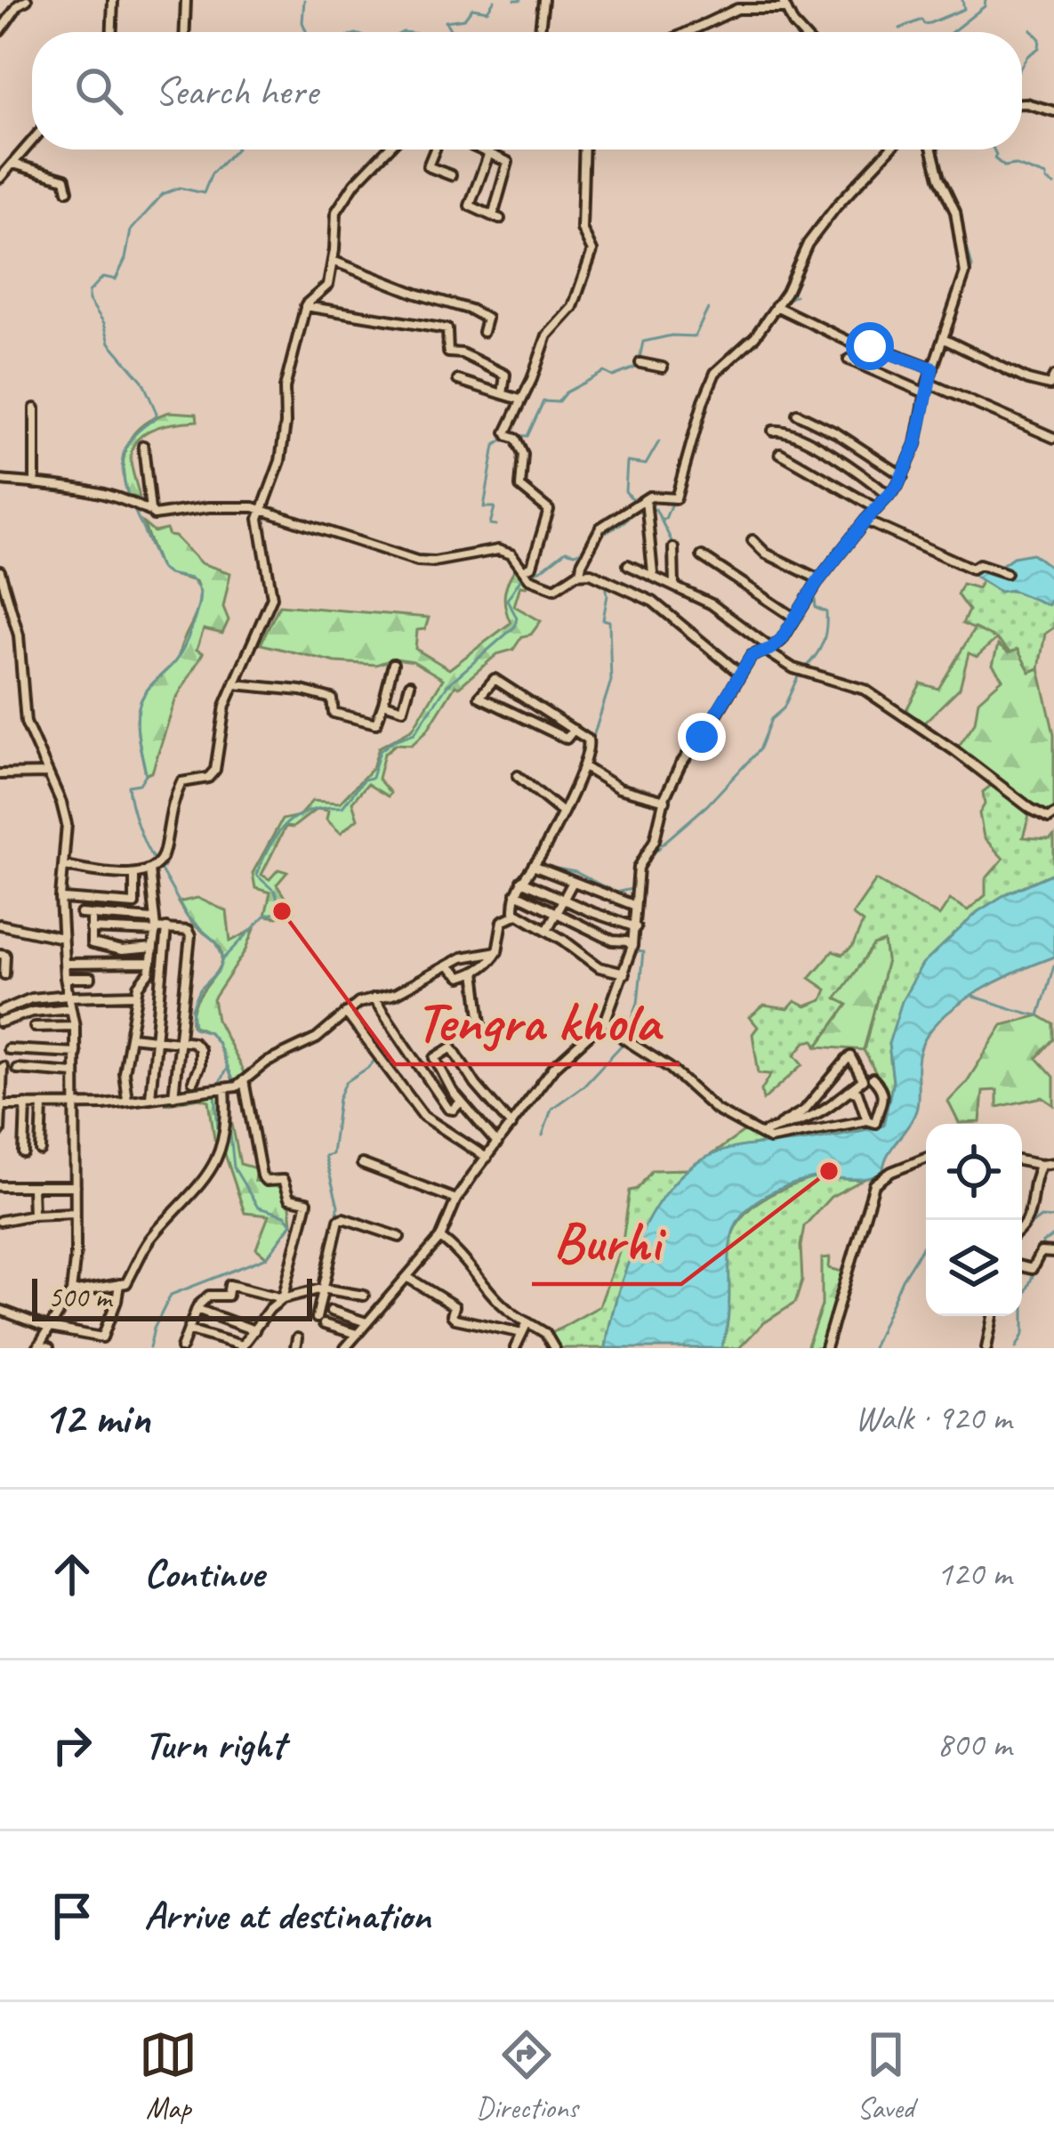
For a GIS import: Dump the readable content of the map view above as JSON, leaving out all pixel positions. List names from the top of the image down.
{
  "places": ["Tengra khola", "Burhi"],
  "scale_bar": "500 m",
  "page": {
    "search": "Search here",
    "scale": "500 m",
    "heading": ["12 min", "Walk · 920 m"],
    "list": [
      ["Continue", "120 m"],
      ["Turn right", "800 m"],
      "Arrive at destination"
    ],
    "nav": ["Map", "Directions", "Saved"]
  }
}
